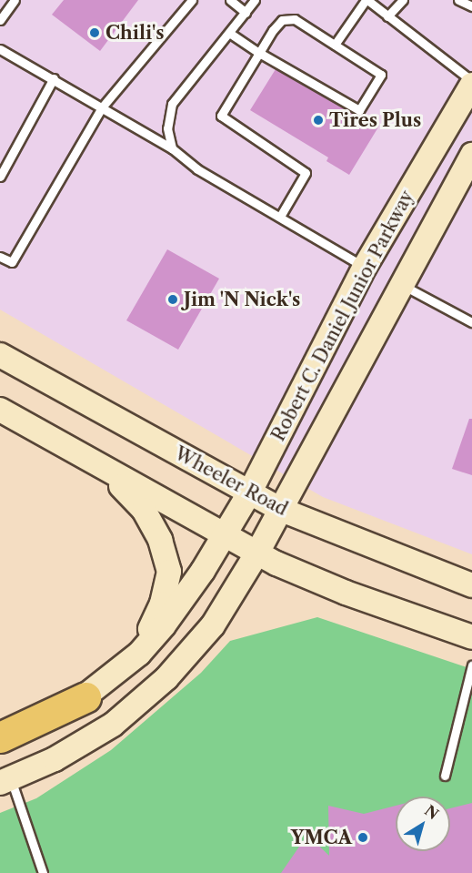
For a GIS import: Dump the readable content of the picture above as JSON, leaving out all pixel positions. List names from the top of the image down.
{
  "streets": {
    "street": ["Robert C. Daniel Junior Parkway", "Wheeler Road"]
  },
  "crossings": [
    ["Robert C. Daniel Junior Parkway", "Wheeler Road"]
  ],
  "places": [
    "Chili's",
    "Tires Plus",
    "Jim 'N Nick's",
    "YMCA"
  ],
  "north": "top right"
}
